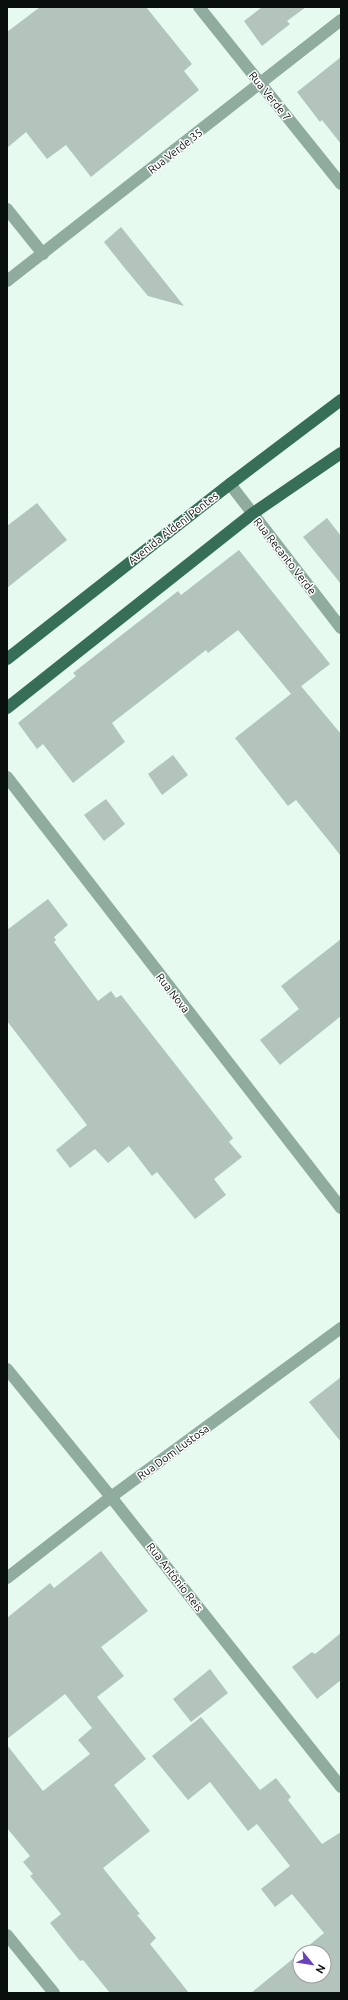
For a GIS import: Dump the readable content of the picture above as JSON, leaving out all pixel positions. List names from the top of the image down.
{
  "streets": {
    "main road": ["Avenida Aldeni Pontes"],
    "street": [
      "Rua Verde 7",
      "Rua Verde 35",
      "Rua Recanto Verde",
      "Rua Nova",
      "Rua Dom Lustosa",
      "Rua Antônio Reis"
    ]
  },
  "crossings": [
    ["Rua Verde 7", "Rua Verde 35"],
    ["Avenida Aldeni Pontes", "Rua Recanto Verde"],
    ["Rua Dom Lustosa", "Rua Antônio Reis"]
  ],
  "north": "bottom right"
}
